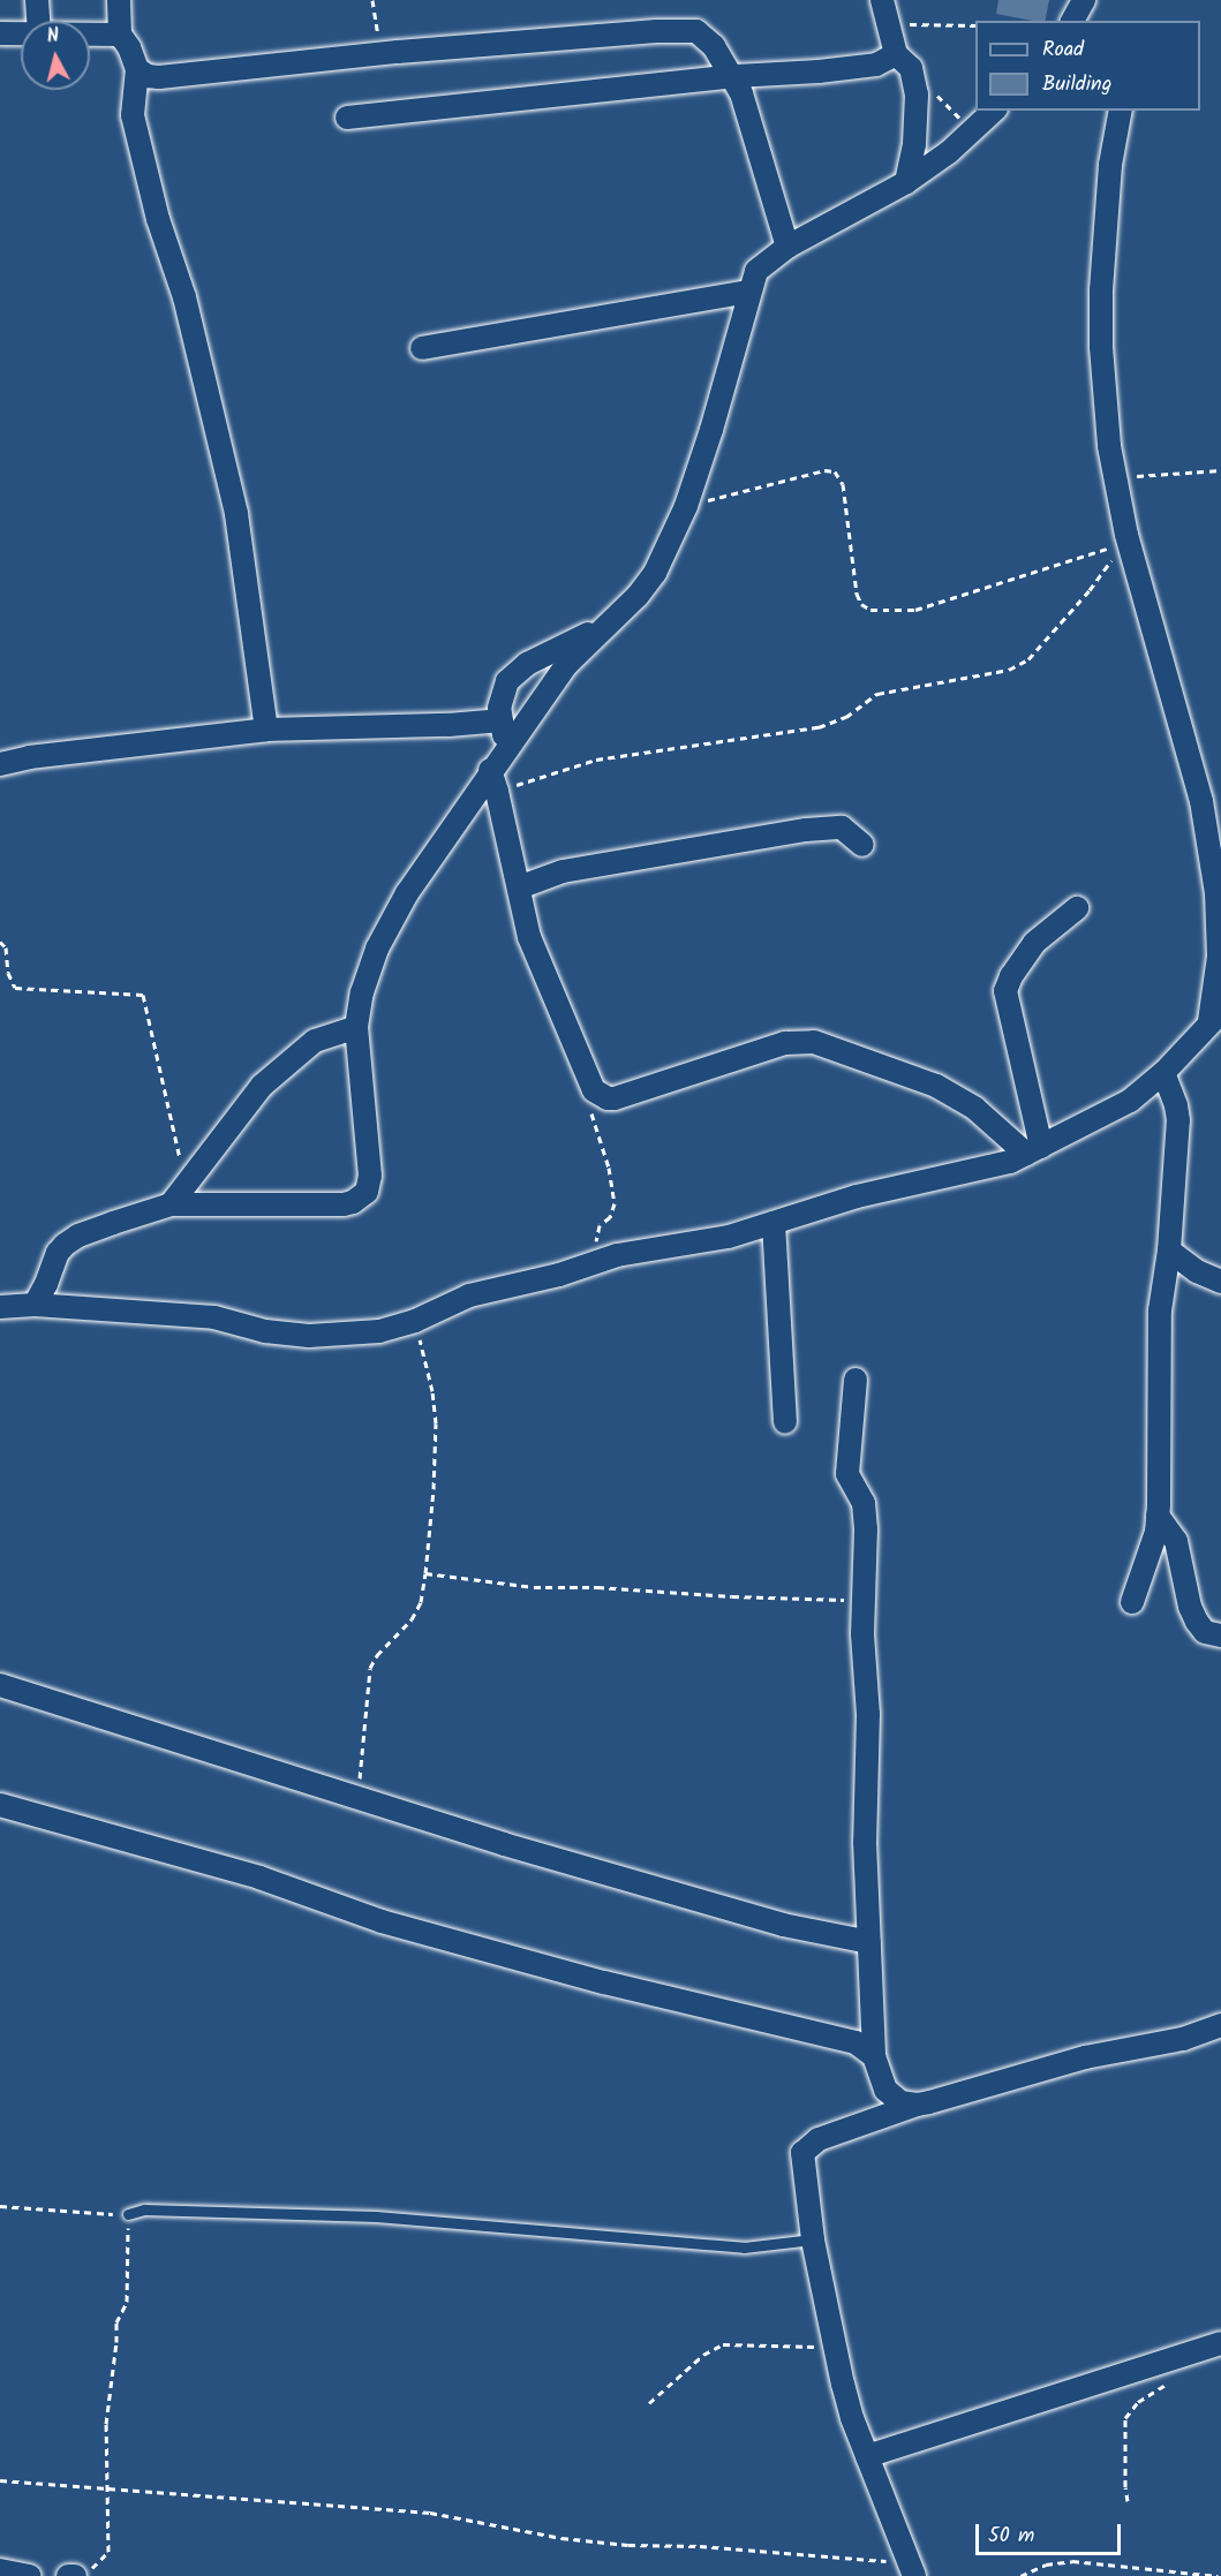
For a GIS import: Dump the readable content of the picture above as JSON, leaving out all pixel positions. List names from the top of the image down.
{
  "legend": ["Road", "Building"],
  "scale_bar": "50 m",
  "north": "top"
}
